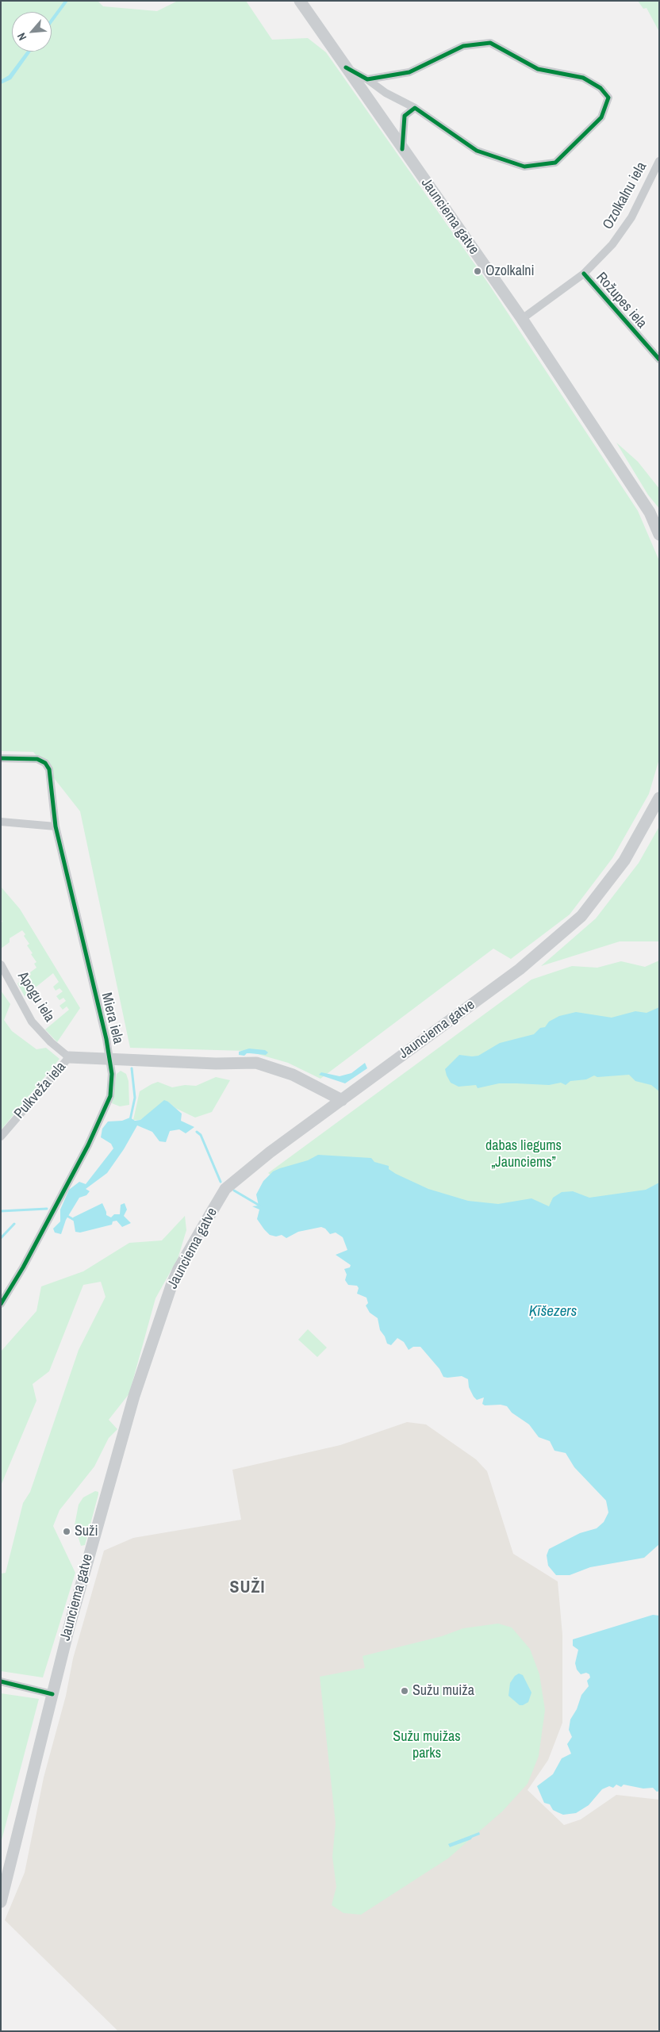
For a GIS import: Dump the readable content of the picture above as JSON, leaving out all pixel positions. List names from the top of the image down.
{
  "streets": {
    "main road": ["Jaunciema gatve", "Pulkveža iela"],
    "street": [
      "Ozolkalnu iela",
      "Rožupes iela",
      "Apogu iela",
      "Miera iela"
    ]
  },
  "crossings": [
    ["Ozolkalnu iela", "Jaunciema gatve"],
    ["Ozolkalnu iela", "Rožupes iela"],
    ["Jaunciema gatve", "Pulkveža iela"],
    ["Apogu iela", "Pulkveža iela"],
    ["Miera iela", "Pulkveža iela"]
  ],
  "districts": ["SUŽI"],
  "water": ["Ķīšezers"],
  "parks": ["dabas liegums „Jaunciems”", "Sužu muižas parks"],
  "places": ["Ozolkalni", "Suži", "Sužu muiža"],
  "north": "bottom left"
}
